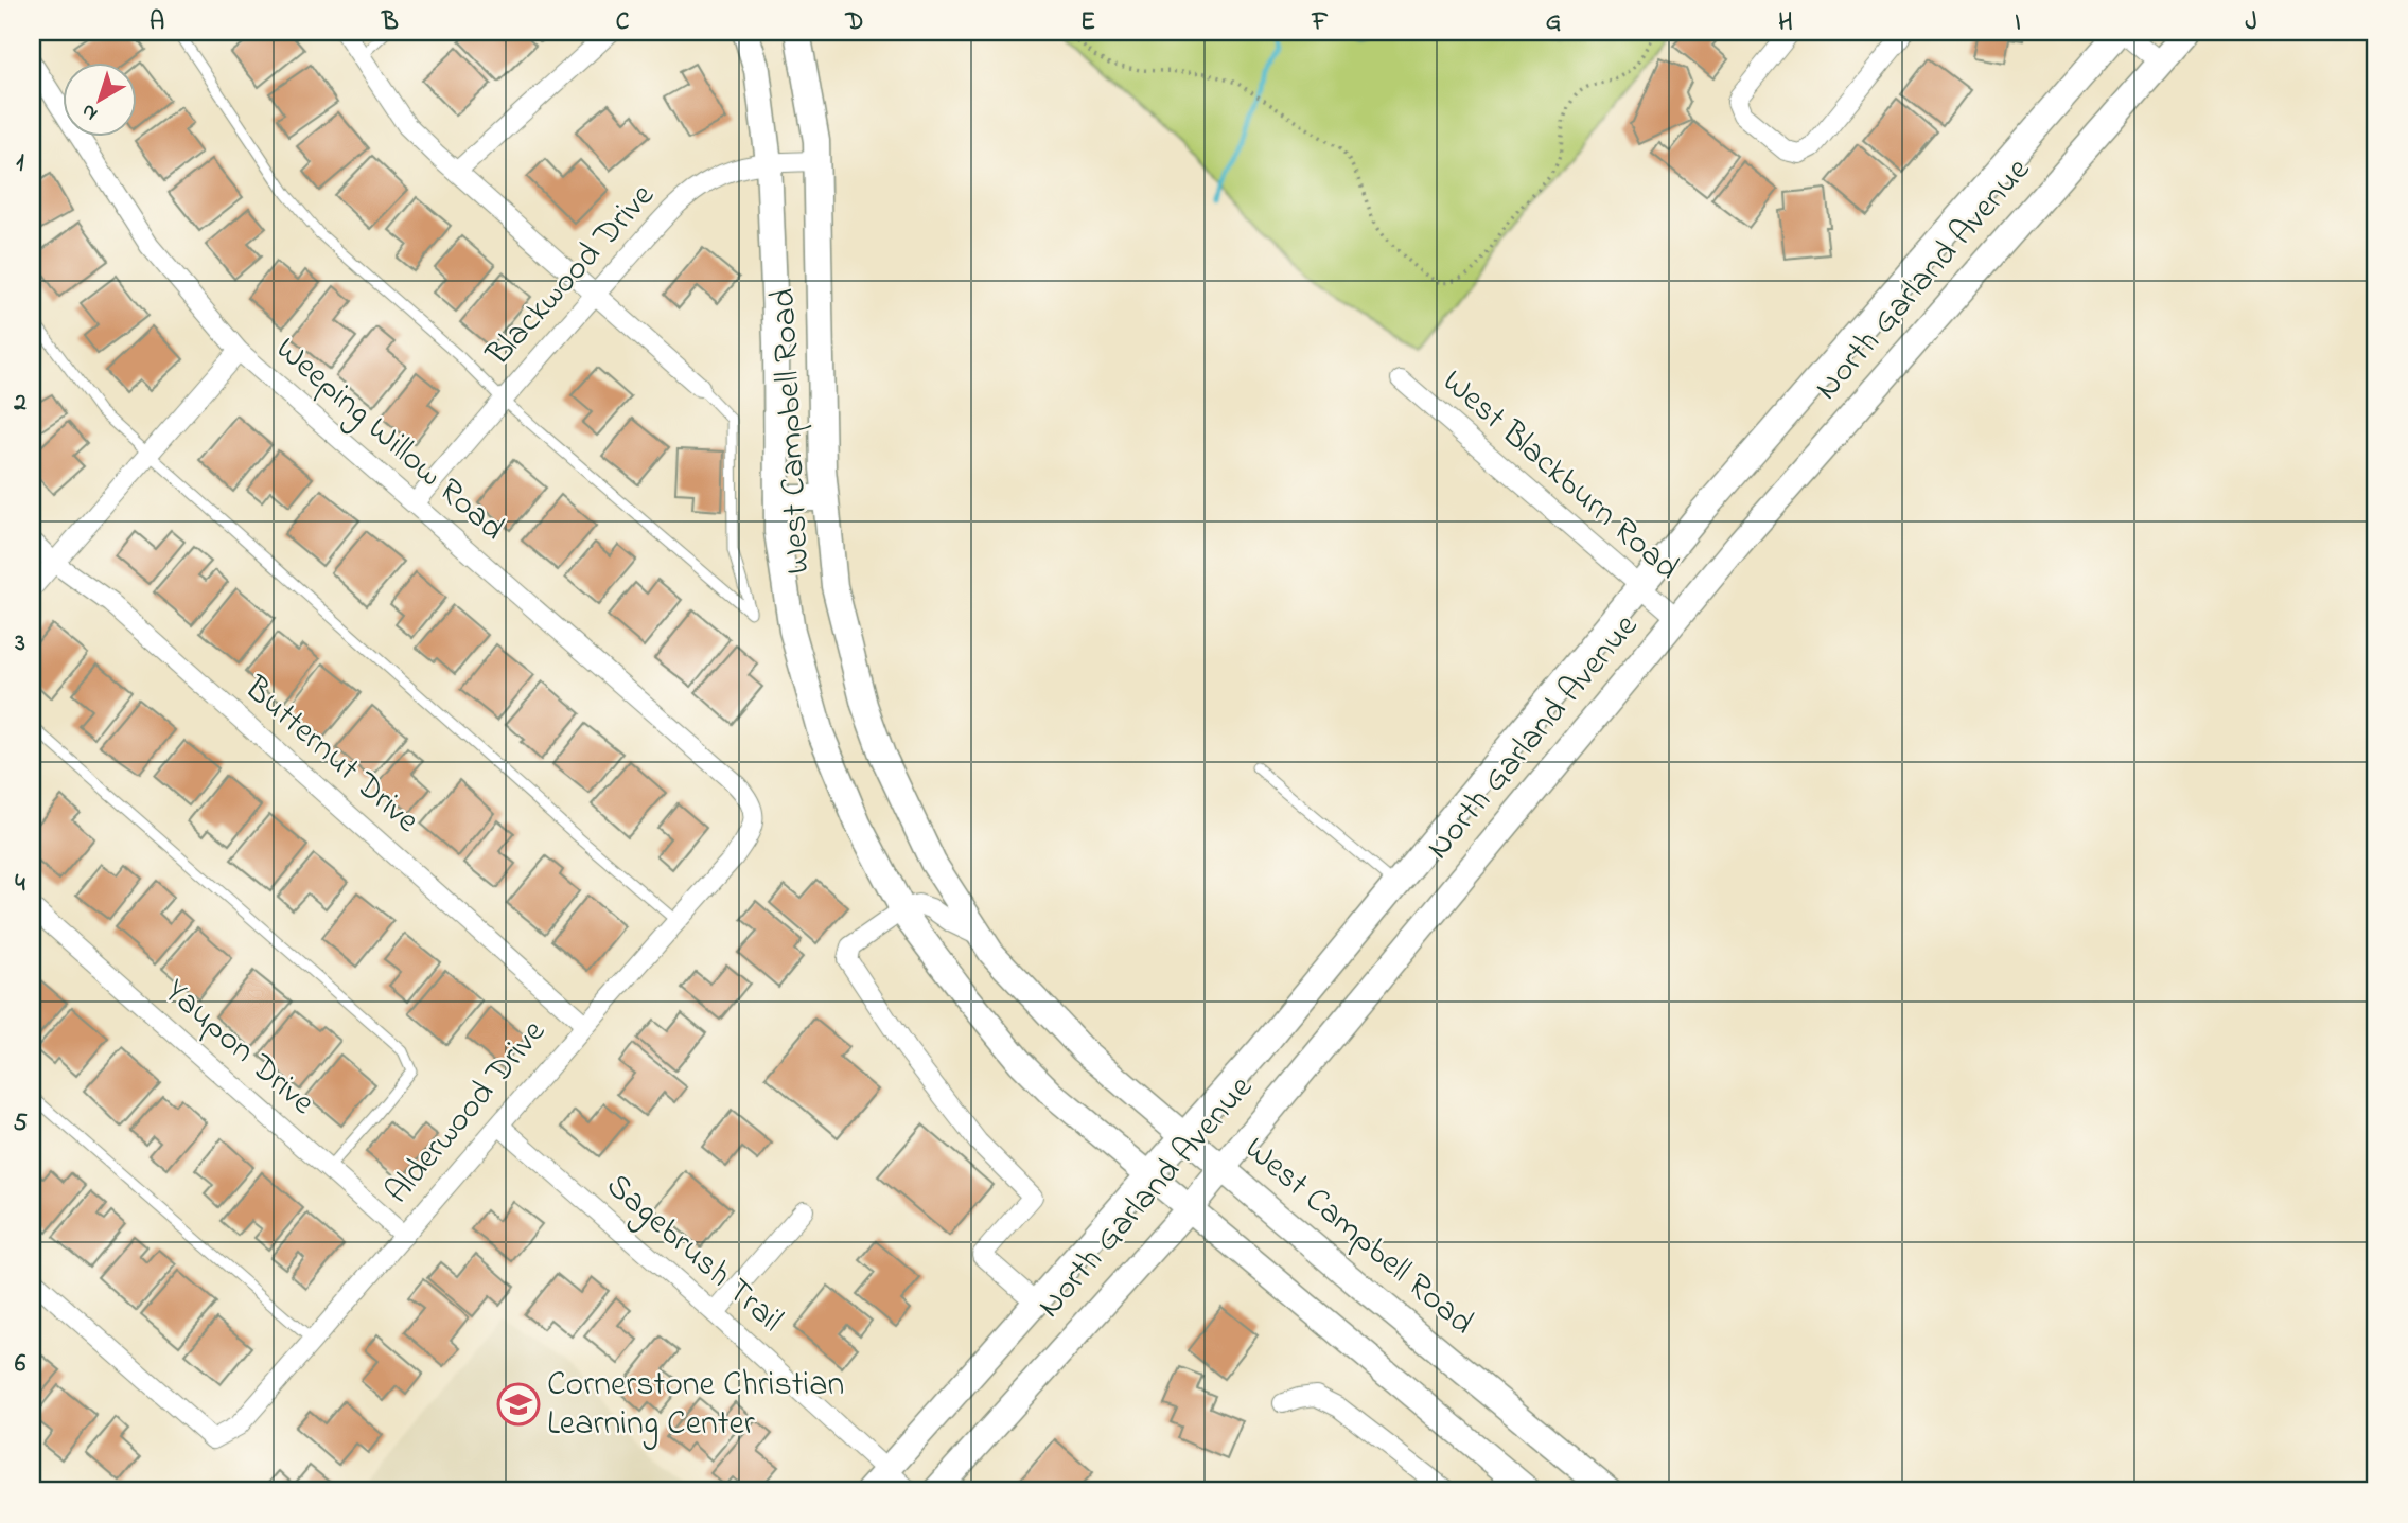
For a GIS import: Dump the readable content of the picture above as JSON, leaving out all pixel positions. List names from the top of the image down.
{
  "streets": {
    "main road": ["North Garland Avenue", "West Campbell Road"],
    "street": [
      "Blackwood Drive",
      "Weeping Willow Road",
      "West Blackburn Road",
      "Butternut Drive",
      "Yaupon Drive",
      "Alderwood Drive",
      "Sagebrush Trail"
    ]
  },
  "crossings": [
    ["Blackwood Drive", "West Campbell Road"],
    ["Blackwood Drive", "Weeping Willow Road"],
    ["North Garland Avenue", "West Campbell Road"],
    ["North Garland Avenue", "West Blackburn Road"],
    ["North Garland Avenue", "Sagebrush Trail"],
    ["Weeping Willow Road", "Alderwood Drive"],
    ["Butternut Drive", "Alderwood Drive"],
    ["Yaupon Drive", "Alderwood Drive"],
    ["Alderwood Drive", "Sagebrush Trail"]
  ],
  "places": {
    "school or university": ["Cornerstone Christian Learning Center"]
  },
  "north": "bottom left",
  "grid": {
    "columns": [
      "A",
      "B",
      "C",
      "D",
      "E",
      "F",
      "G",
      "H",
      "I",
      "J"
    ],
    "rows": [
      "1",
      "2",
      "3",
      "4",
      "5",
      "6"
    ]
  }
}
